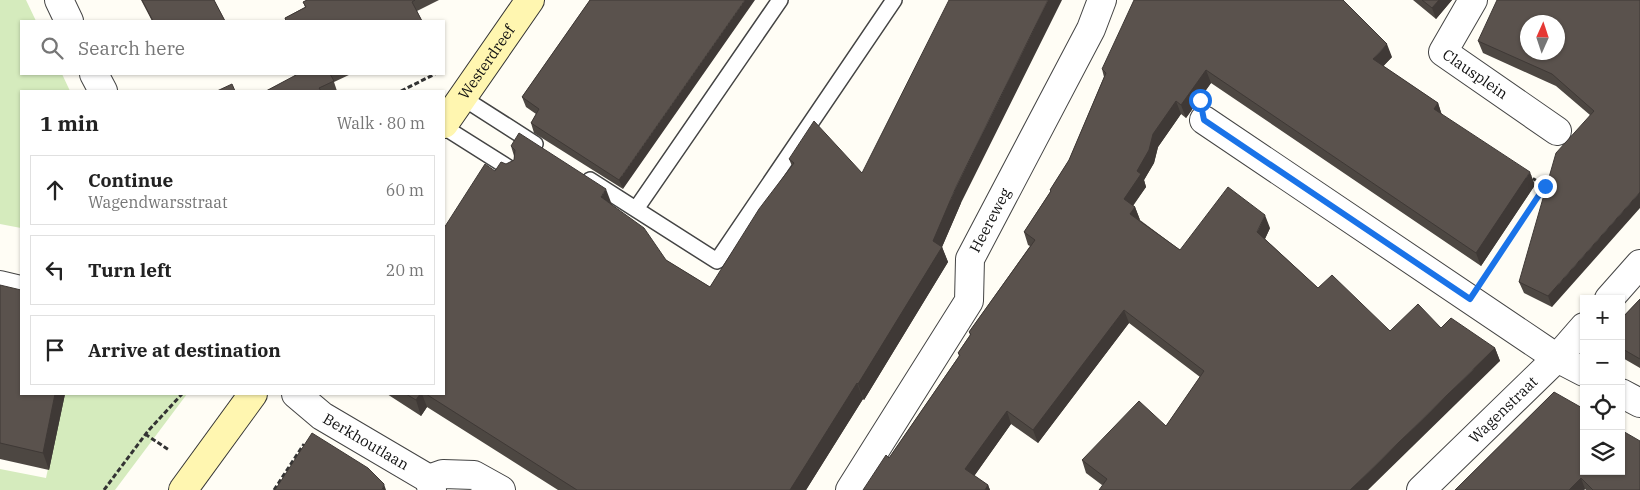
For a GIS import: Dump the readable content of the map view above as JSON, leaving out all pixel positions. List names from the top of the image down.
{
  "streets": {
    "street": [
      "Westerdreef",
      "Clausplein",
      "Heereweg",
      "Wagenstraat",
      "Berkhoutlaan"
    ]
  },
  "north": "top",
  "page": {
    "search": "Search here",
    "heading": ["1 min", "Walk · 80 m"],
    "list": [
      ["Continue", "Wagendwarsstraat", "60 m"],
      ["Turn left", "20 m"],
      "Arrive at destination"
    ],
    "map_buttons": ["+", "−"]
  }
}
